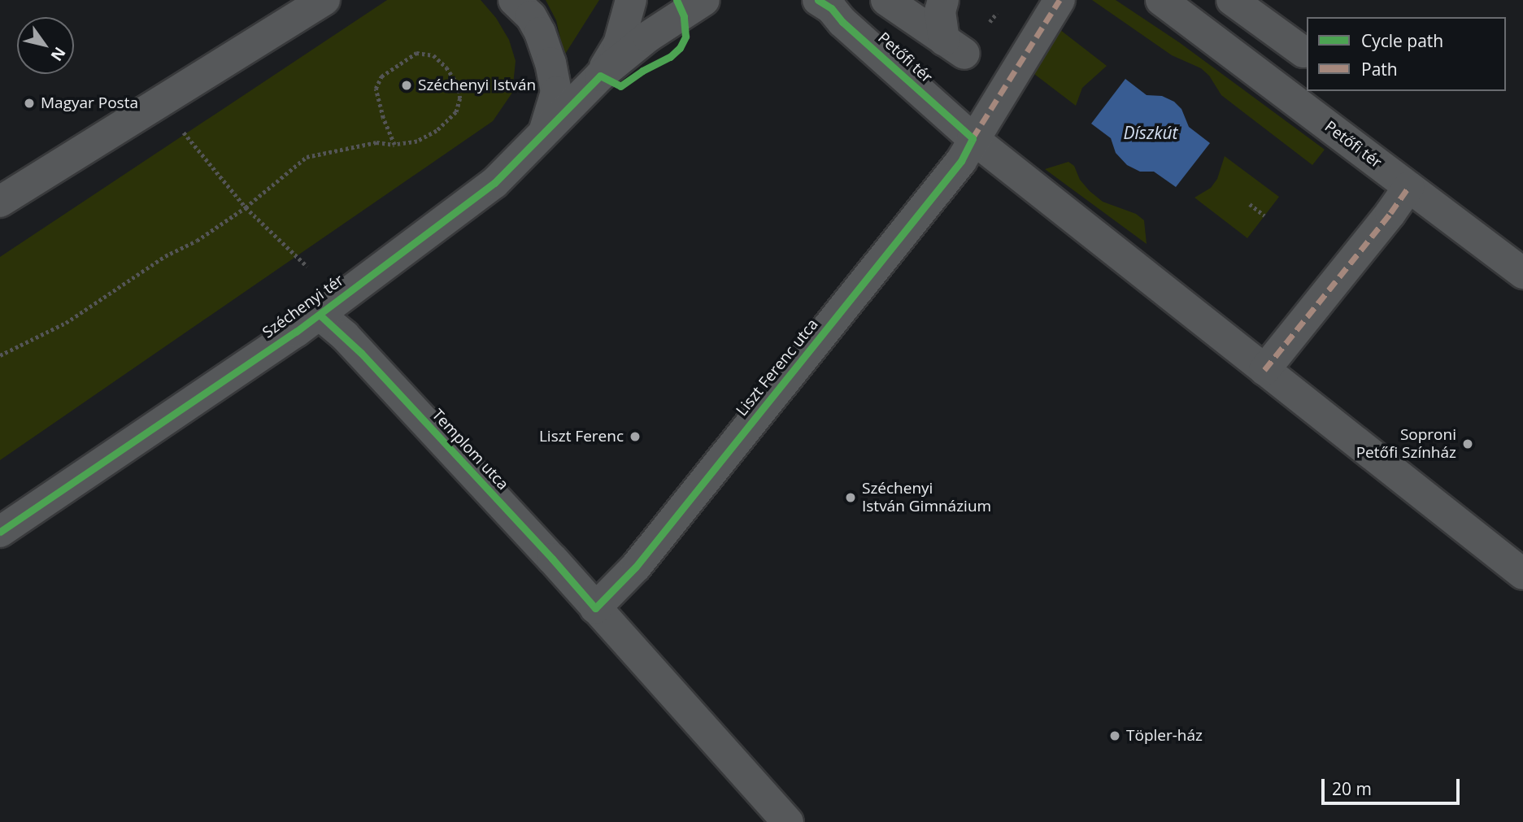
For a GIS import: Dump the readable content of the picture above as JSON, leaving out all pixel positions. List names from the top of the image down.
{
  "streets": {
    "street": [
      "Petőfi tér",
      "Széchenyi tér",
      "Liszt Ferenc utca",
      "Templom utca"
    ]
  },
  "crossings": [
    ["Petőfi tér", "Liszt Ferenc utca"],
    ["Széchenyi tér", "Templom utca"],
    ["Liszt Ferenc utca", "Templom utca"]
  ],
  "water": ["Díszkút"],
  "places": [
    "Széchenyi István",
    "Magyar Posta",
    "Liszt Ferenc",
    "Soproni Petőfi Színház",
    "Széchenyi István Gimnázium",
    "Töpler-ház"
  ],
  "legend": ["Cycle path", "Path"],
  "scale_bar": "20 m",
  "north": "bottom right"
}
